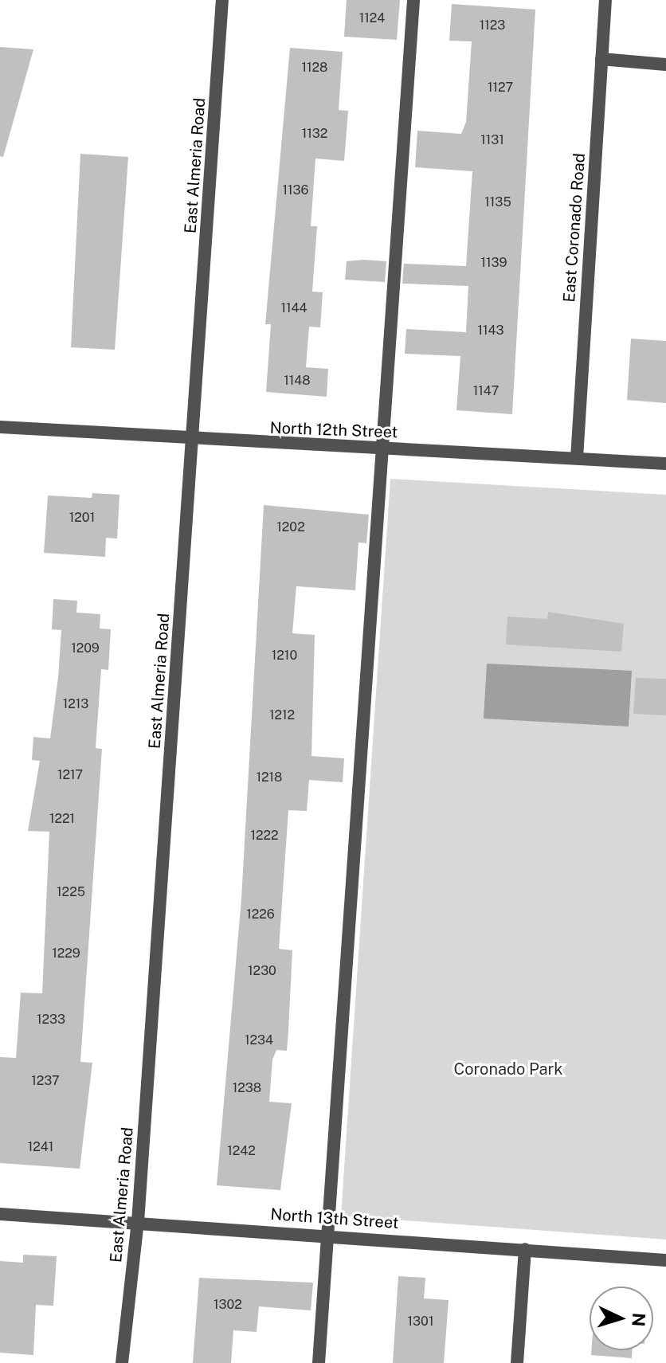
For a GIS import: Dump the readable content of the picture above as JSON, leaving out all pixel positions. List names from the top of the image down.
{
  "streets": {
    "street": [
      "East Almeria Road",
      "East Coronado Road",
      "North 12th Street",
      "North 13th Street"
    ]
  },
  "crossings": [
    ["East Almeria Road", "North 12th Street"],
    ["East Almeria Road", "North 13th Street"],
    ["East Coronado Road", "North 12th Street"]
  ],
  "parks": ["Coronado Park"],
  "house_numbers": [
    "1124",
    "1123",
    "1128",
    "1127",
    "1132",
    "1131",
    "1136",
    "1135",
    "1139",
    "1144",
    "1143",
    "1148",
    "1147",
    "1201",
    "1202",
    "1209",
    "1210",
    "1213",
    "1212",
    "1217",
    "1218",
    "1221",
    "1222",
    "1225",
    "1226",
    "1229",
    "1230",
    "1233",
    "1234",
    "1237",
    "1238",
    "1241",
    "1242",
    "1302",
    "1301"
  ],
  "north": "right"
}
